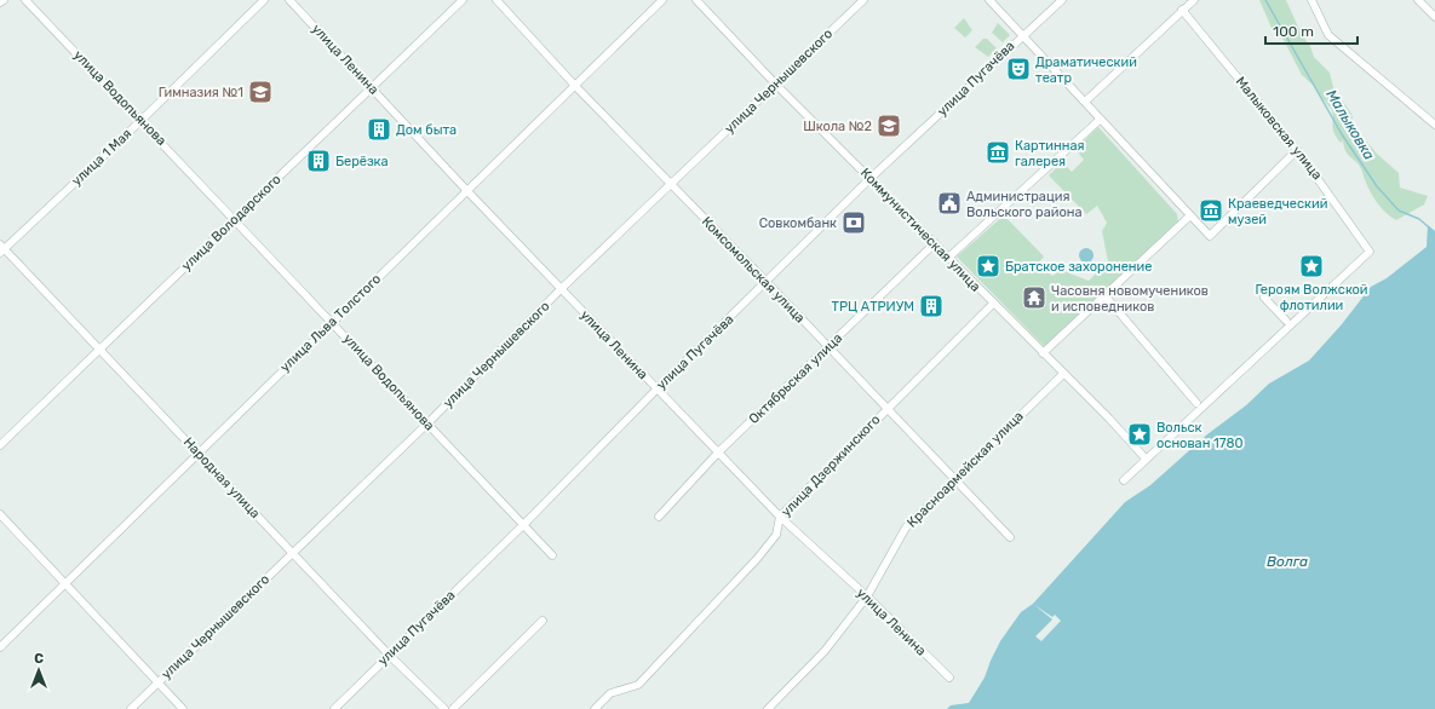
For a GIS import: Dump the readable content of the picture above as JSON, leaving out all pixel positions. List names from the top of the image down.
{
  "streets": {
    "street": [
      "улица Ленина",
      "улица Пугачёва",
      "улица Чернышевского",
      "улица Водопьянова",
      "Малыковская улица",
      "улица 1 Мая",
      "улица Володарского",
      "Коммунистическая улица",
      "Комсомольская улица",
      "улица Льва Толстого",
      "Октябрьская улица",
      "улица Дзержинского",
      "Красноармейская улица",
      "Народная улица"
    ]
  },
  "crossings": [
    ["улица Ленина", "улица Пугачёва"],
    ["улица Ленина", "улица Чернышевского"],
    ["улица Ленина", "улица Володарского"],
    ["улица Ленина", "улица Льва Толстого"],
    ["улица Ленина", "Октябрьская улица"],
    ["улица Ленина", "улица Дзержинского"],
    ["улица Ленина", "Красноармейская улица"],
    ["улица Пугачёва", "улица Водопьянова"],
    ["улица Пугачёва", "Коммунистическая улица"],
    ["улица Пугачёва", "Комсомольская улица"],
    ["улица Пугачёва", "Народная улица"],
    ["улица Чернышевского", "улица Водопьянова"],
    ["улица Чернышевского", "Коммунистическая улица"],
    ["улица Чернышевского", "Комсомольская улица"],
    ["улица Чернышевского", "Народная улица"],
    ["улица Водопьянова", "улица 1 Мая"],
    ["улица Водопьянова", "улица Володарского"],
    ["улица Водопьянова", "улица Льва Толстого"],
    ["Малыковская улица", "Коммунистическая улица"],
    ["улица 1 Мая", "Народная улица"],
    ["улица Володарского", "Народная улица"],
    ["Коммунистическая улица", "Октябрьская улица"],
    ["Коммунистическая улица", "улица Дзержинского"],
    ["Коммунистическая улица", "Красноармейская улица"],
    ["Комсомольская улица", "улица Льва Толстого"],
    ["Комсомольская улица", "Октябрьская улица"],
    ["Комсомольская улица", "улица Дзержинского"],
    ["Комсомольская улица", "Красноармейская улица"],
    ["улица Льва Толстого", "Народная улица"]
  ],
  "water": ["Малыковка", "Волга"],
  "places": {
    "theatre": ["Драматический театр"],
    "school or university": ["Гимназия №1", "Школа №2"],
    "building": ["Дом быта", "Берёзка", "ТРЦ АТРИУМ"],
    "museum": ["Картинная галерея", "Краеведческий музей"],
    "public building": ["Администрация Вольского района"],
    "bank": ["Совкомбанк"],
    "place": ["Братское захоронение", "Героям Волжской флотилии", "Вольск основан 1780"],
    "temple": ["Часовня новомучеников и исповедников"]
  },
  "scale_bar": "100 m",
  "north": "top"
}
